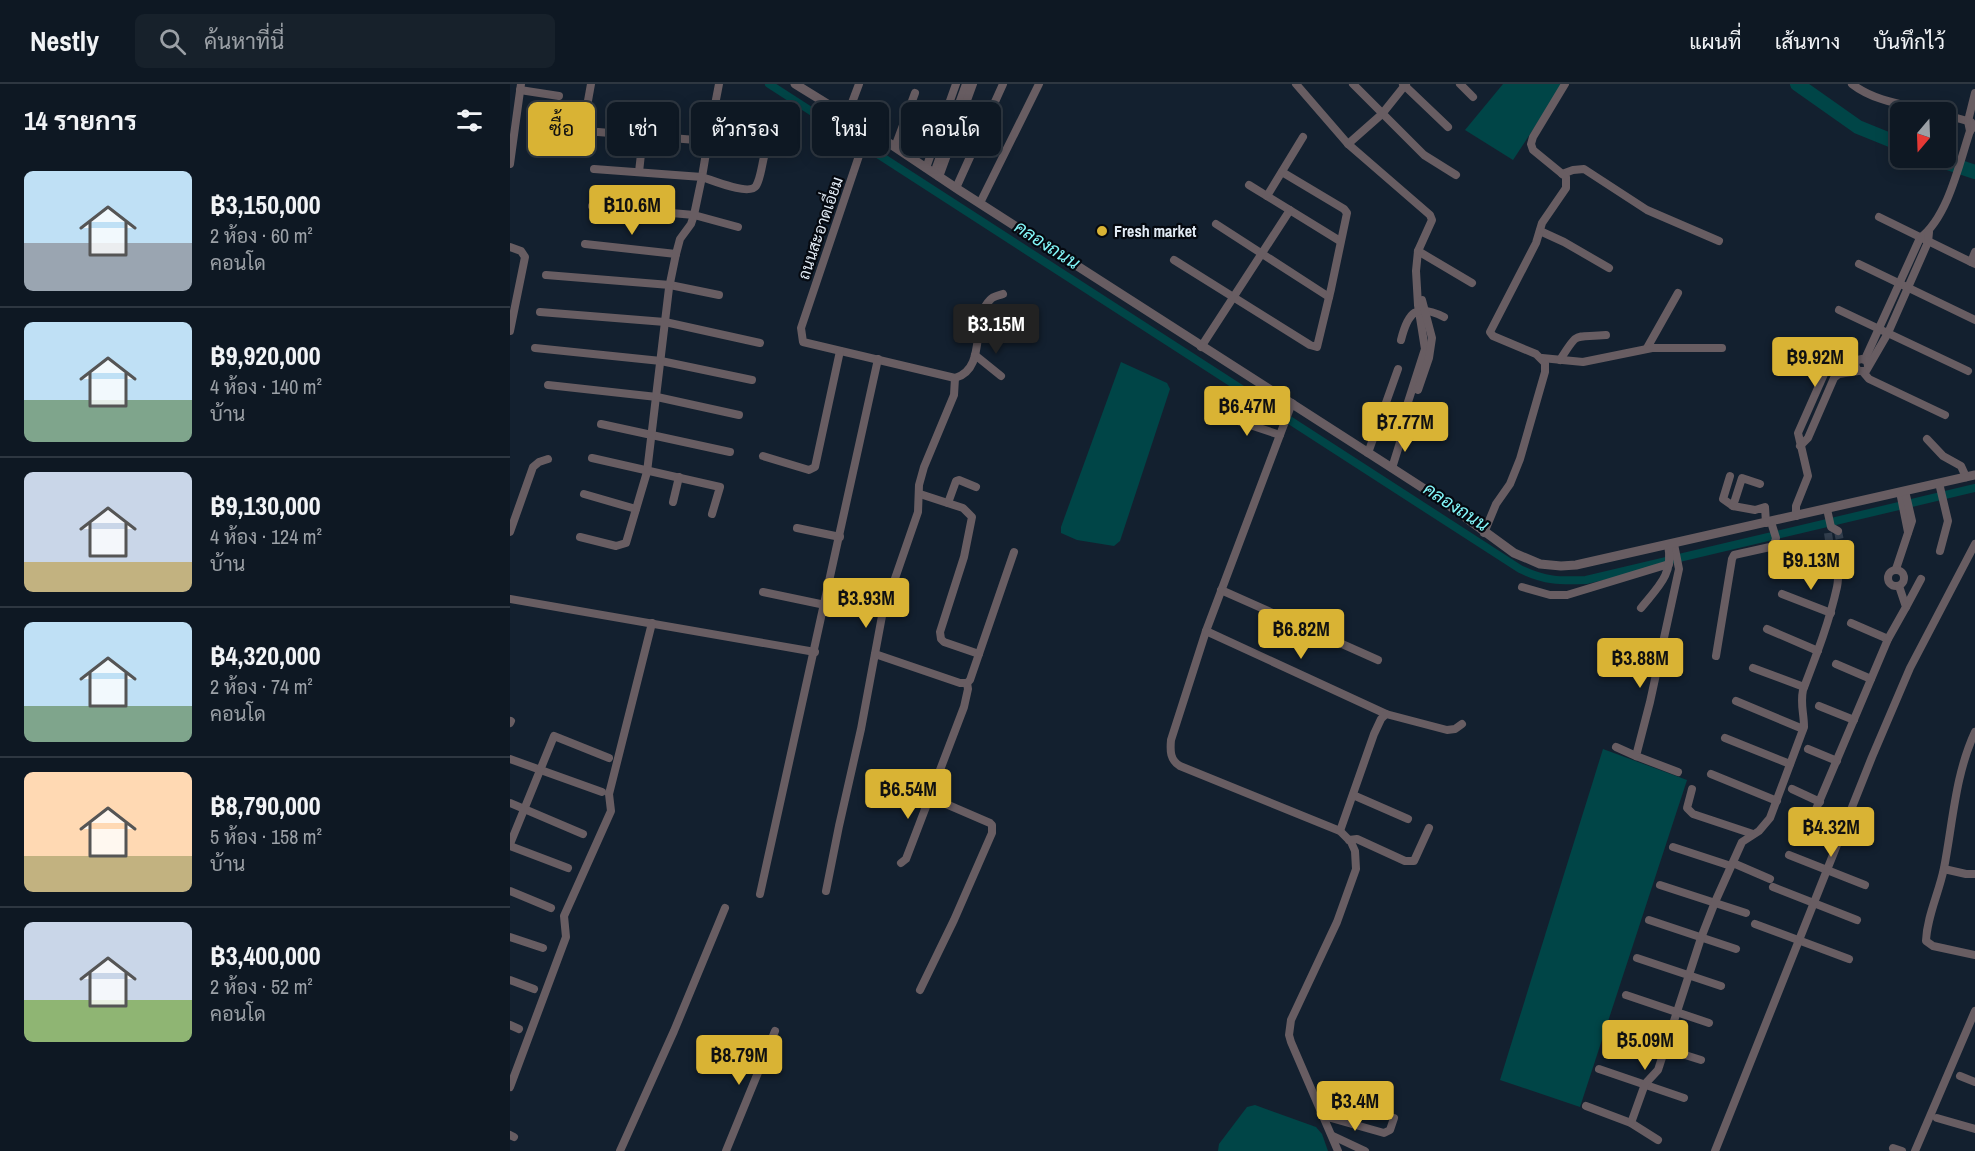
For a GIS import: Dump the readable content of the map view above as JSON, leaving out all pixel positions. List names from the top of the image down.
{
  "streets": {
    "street": ["ถนนสะอาดเอี่ยม"]
  },
  "water": ["คลองถนน"],
  "places": ["Fresh market"],
  "north": "bottom",
  "page": {
    "header": "Nestly",
    "search": "ค้นหาที่นี่",
    "nav": ["แผนที่", "เส้นทาง", "บันทึกไว้"],
    "heading": "14 รายการ",
    "chip": [
      "ซื้อ",
      "เช่า",
      "ตัวกรอง",
      "ใหม่",
      "คอนโด"
    ],
    "list": [
      {
        "name": "฿3,150,000",
        "note": "2 ห้อง · 60 m² · คอนโด"
      },
      {
        "name": "฿9,920,000",
        "note": "4 ห้อง · 140 m² · บ้าน"
      },
      {
        "name": "฿9,130,000",
        "note": "4 ห้อง · 124 m² · บ้าน"
      },
      {
        "name": "฿4,320,000",
        "note": "2 ห้อง · 74 m² · คอนโด"
      },
      {
        "name": "฿8,790,000",
        "note": "5 ห้อง · 158 m² · บ้าน"
      },
      {
        "name": "฿3,400,000",
        "note": "2 ห้อง · 52 m² · คอนโด"
      }
    ],
    "price": [
      "฿10.6M",
      "฿3.15M",
      "฿9.92M",
      "฿6.47M",
      "฿7.77M",
      "฿9.13M",
      "฿3.93M",
      "฿6.82M",
      "฿3.88M",
      "฿6.54M",
      "฿4.32M",
      "฿5.09M",
      "฿8.79M",
      "฿3.4M"
    ]
  }
}
